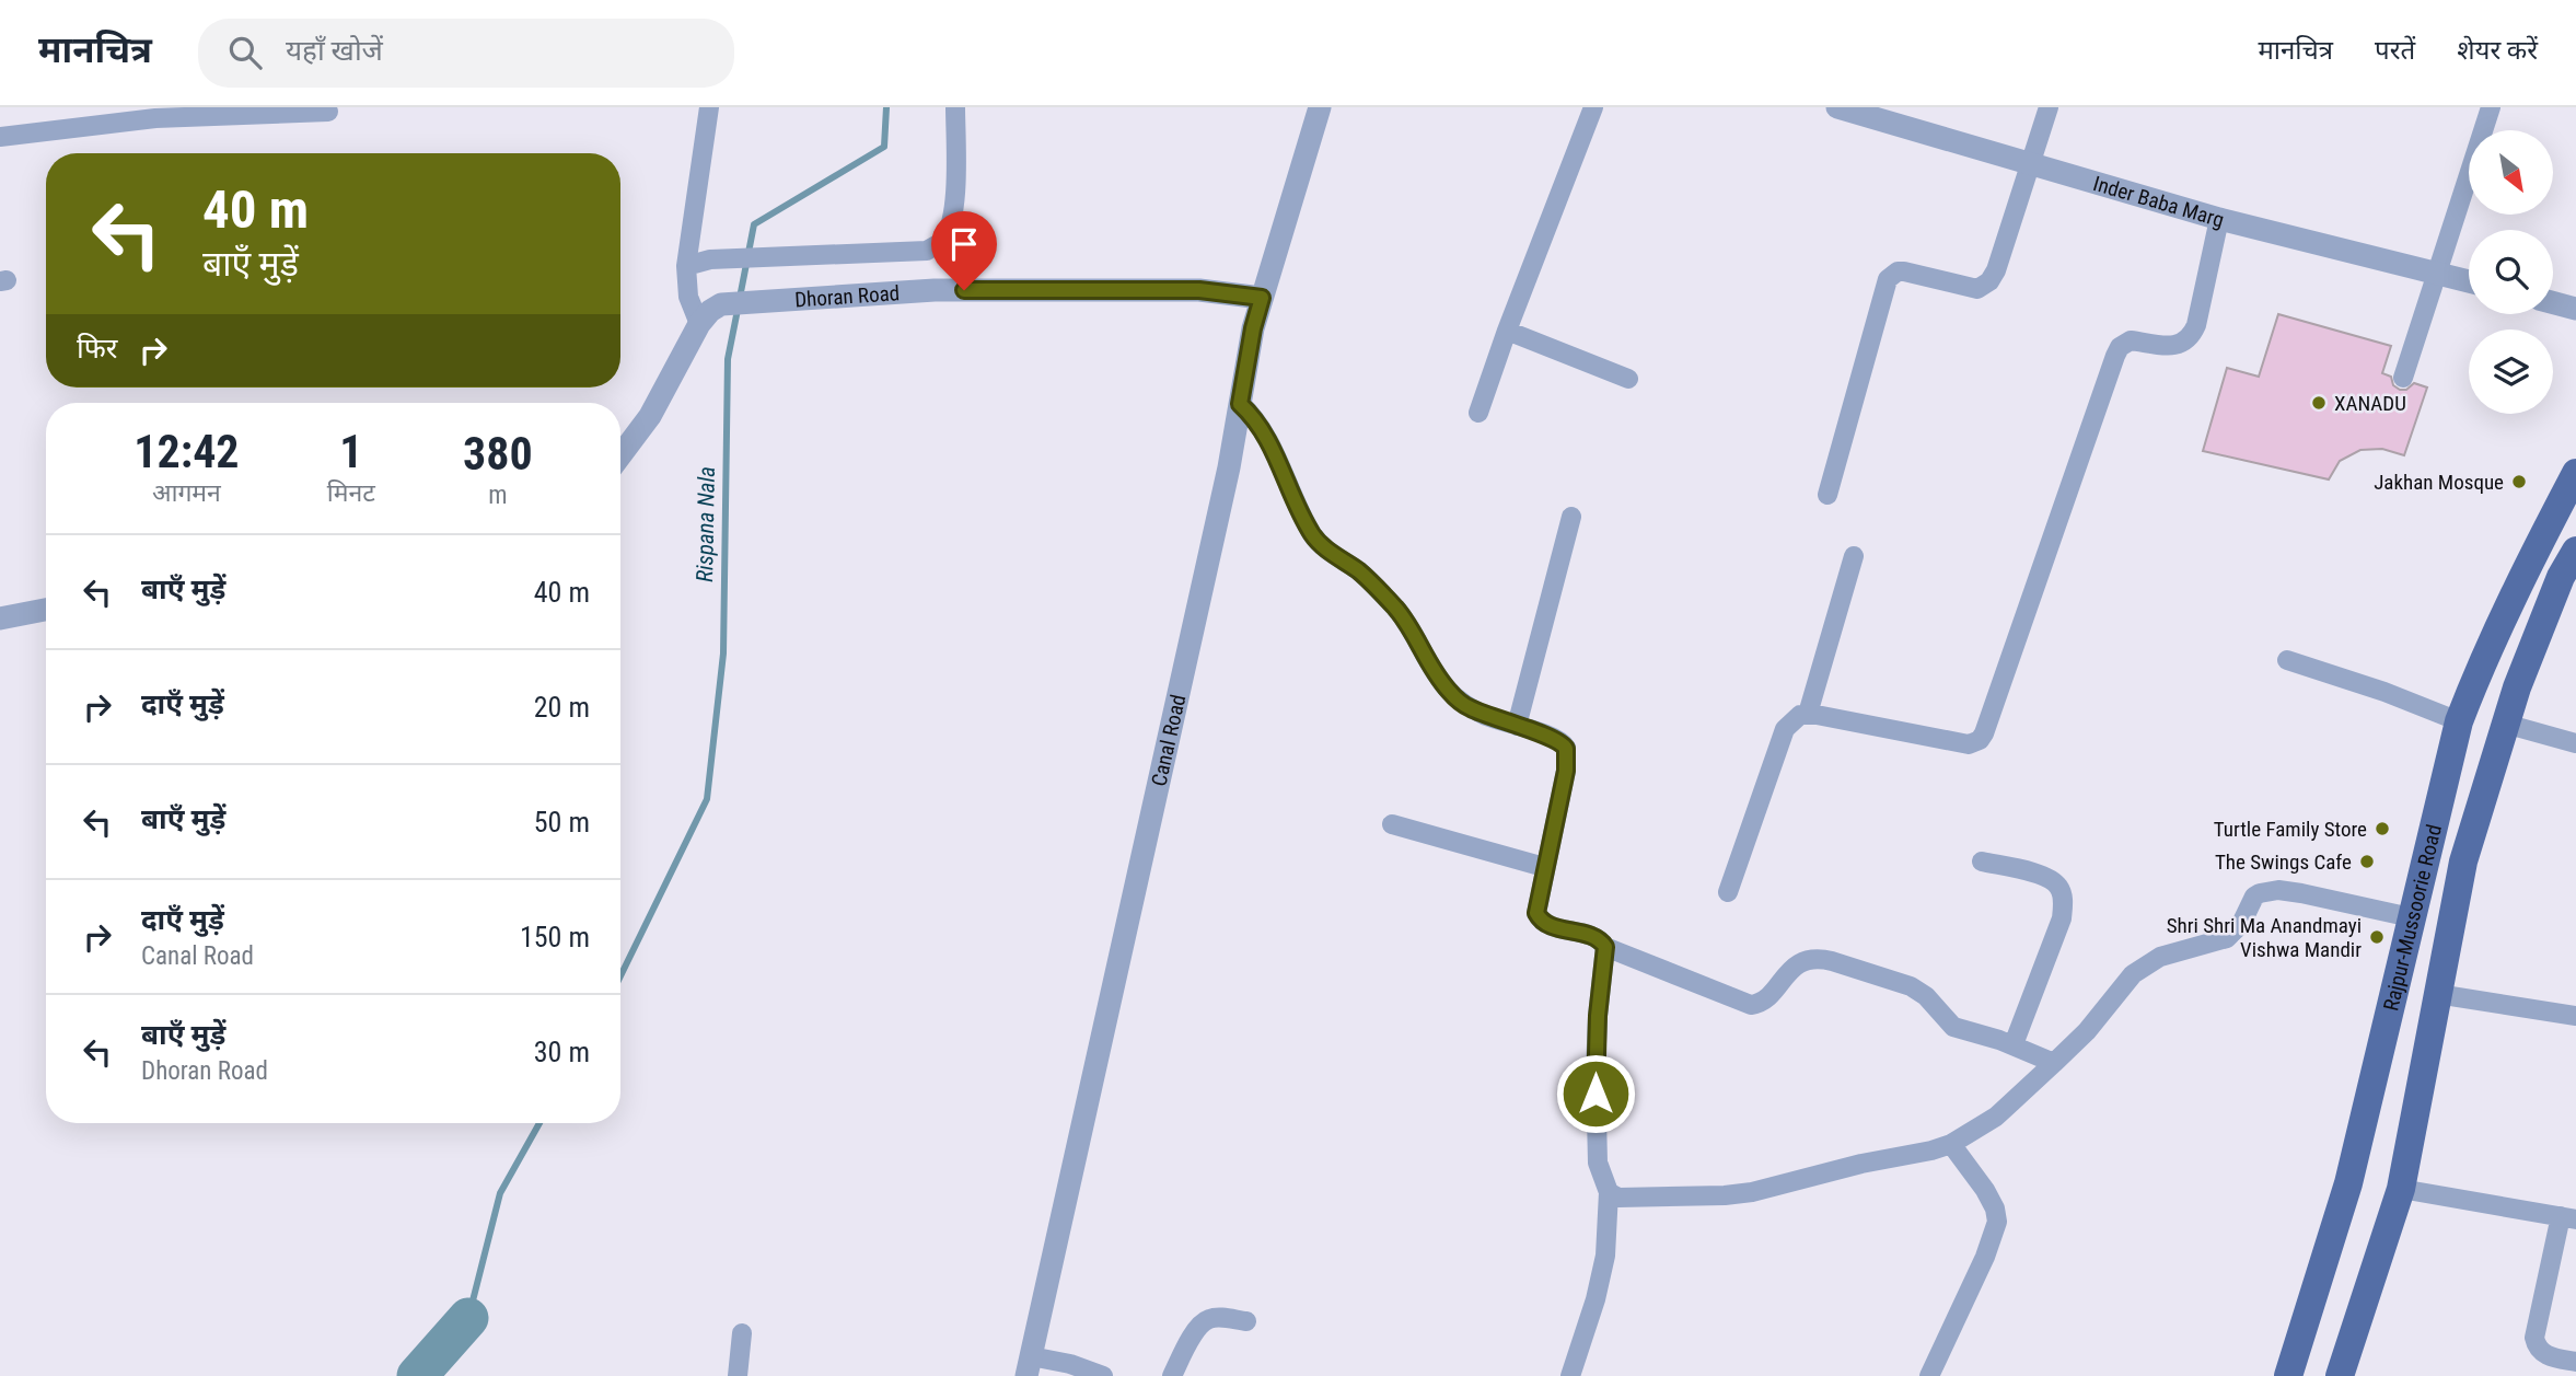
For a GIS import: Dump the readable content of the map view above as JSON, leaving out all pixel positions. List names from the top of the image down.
{
  "streets": {
    "main road": ["Rajpur-Mussoorie Road"],
    "street": ["Inder Baba Marg", "Dhoran Road", "Canal Road"]
  },
  "crossings": [
    ["Dhoran Road", "Canal Road"]
  ],
  "water": ["Rispana Nala"],
  "places": [
    "XANADU",
    "Jakhan Mosque",
    "Turtle Family Store",
    "The Swings Cafe",
    "Shri Shri Ma Anandmayi Vishwa Mandir"
  ],
  "north": "bottom right",
  "page": {
    "header": "मानचित्र",
    "search": "यहाँ खोजें",
    "nav": ["मानचित्र", "परतें", "शेयर करें"],
    "turn": ["40 m", "बाएँ मुड़ें"],
    "then": "फिर",
    "eta": [
      "12:42",
      "आगमन",
      "1",
      "मिनट",
      "380",
      "m"
    ],
    "list": [
      {
        "name": "बाएँ मुड़ें",
        "value": "40 m"
      },
      {
        "name": "दाएँ मुड़ें",
        "value": "20 m"
      },
      {
        "name": "बाएँ मुड़ें",
        "value": "50 m"
      },
      {
        "name": "दाएँ मुड़ें",
        "note": "Canal Road",
        "value": "150 m"
      },
      {
        "name": "बाएँ मुड़ें",
        "note": "Dhoran Road",
        "value": "30 m"
      }
    ]
  }
}
